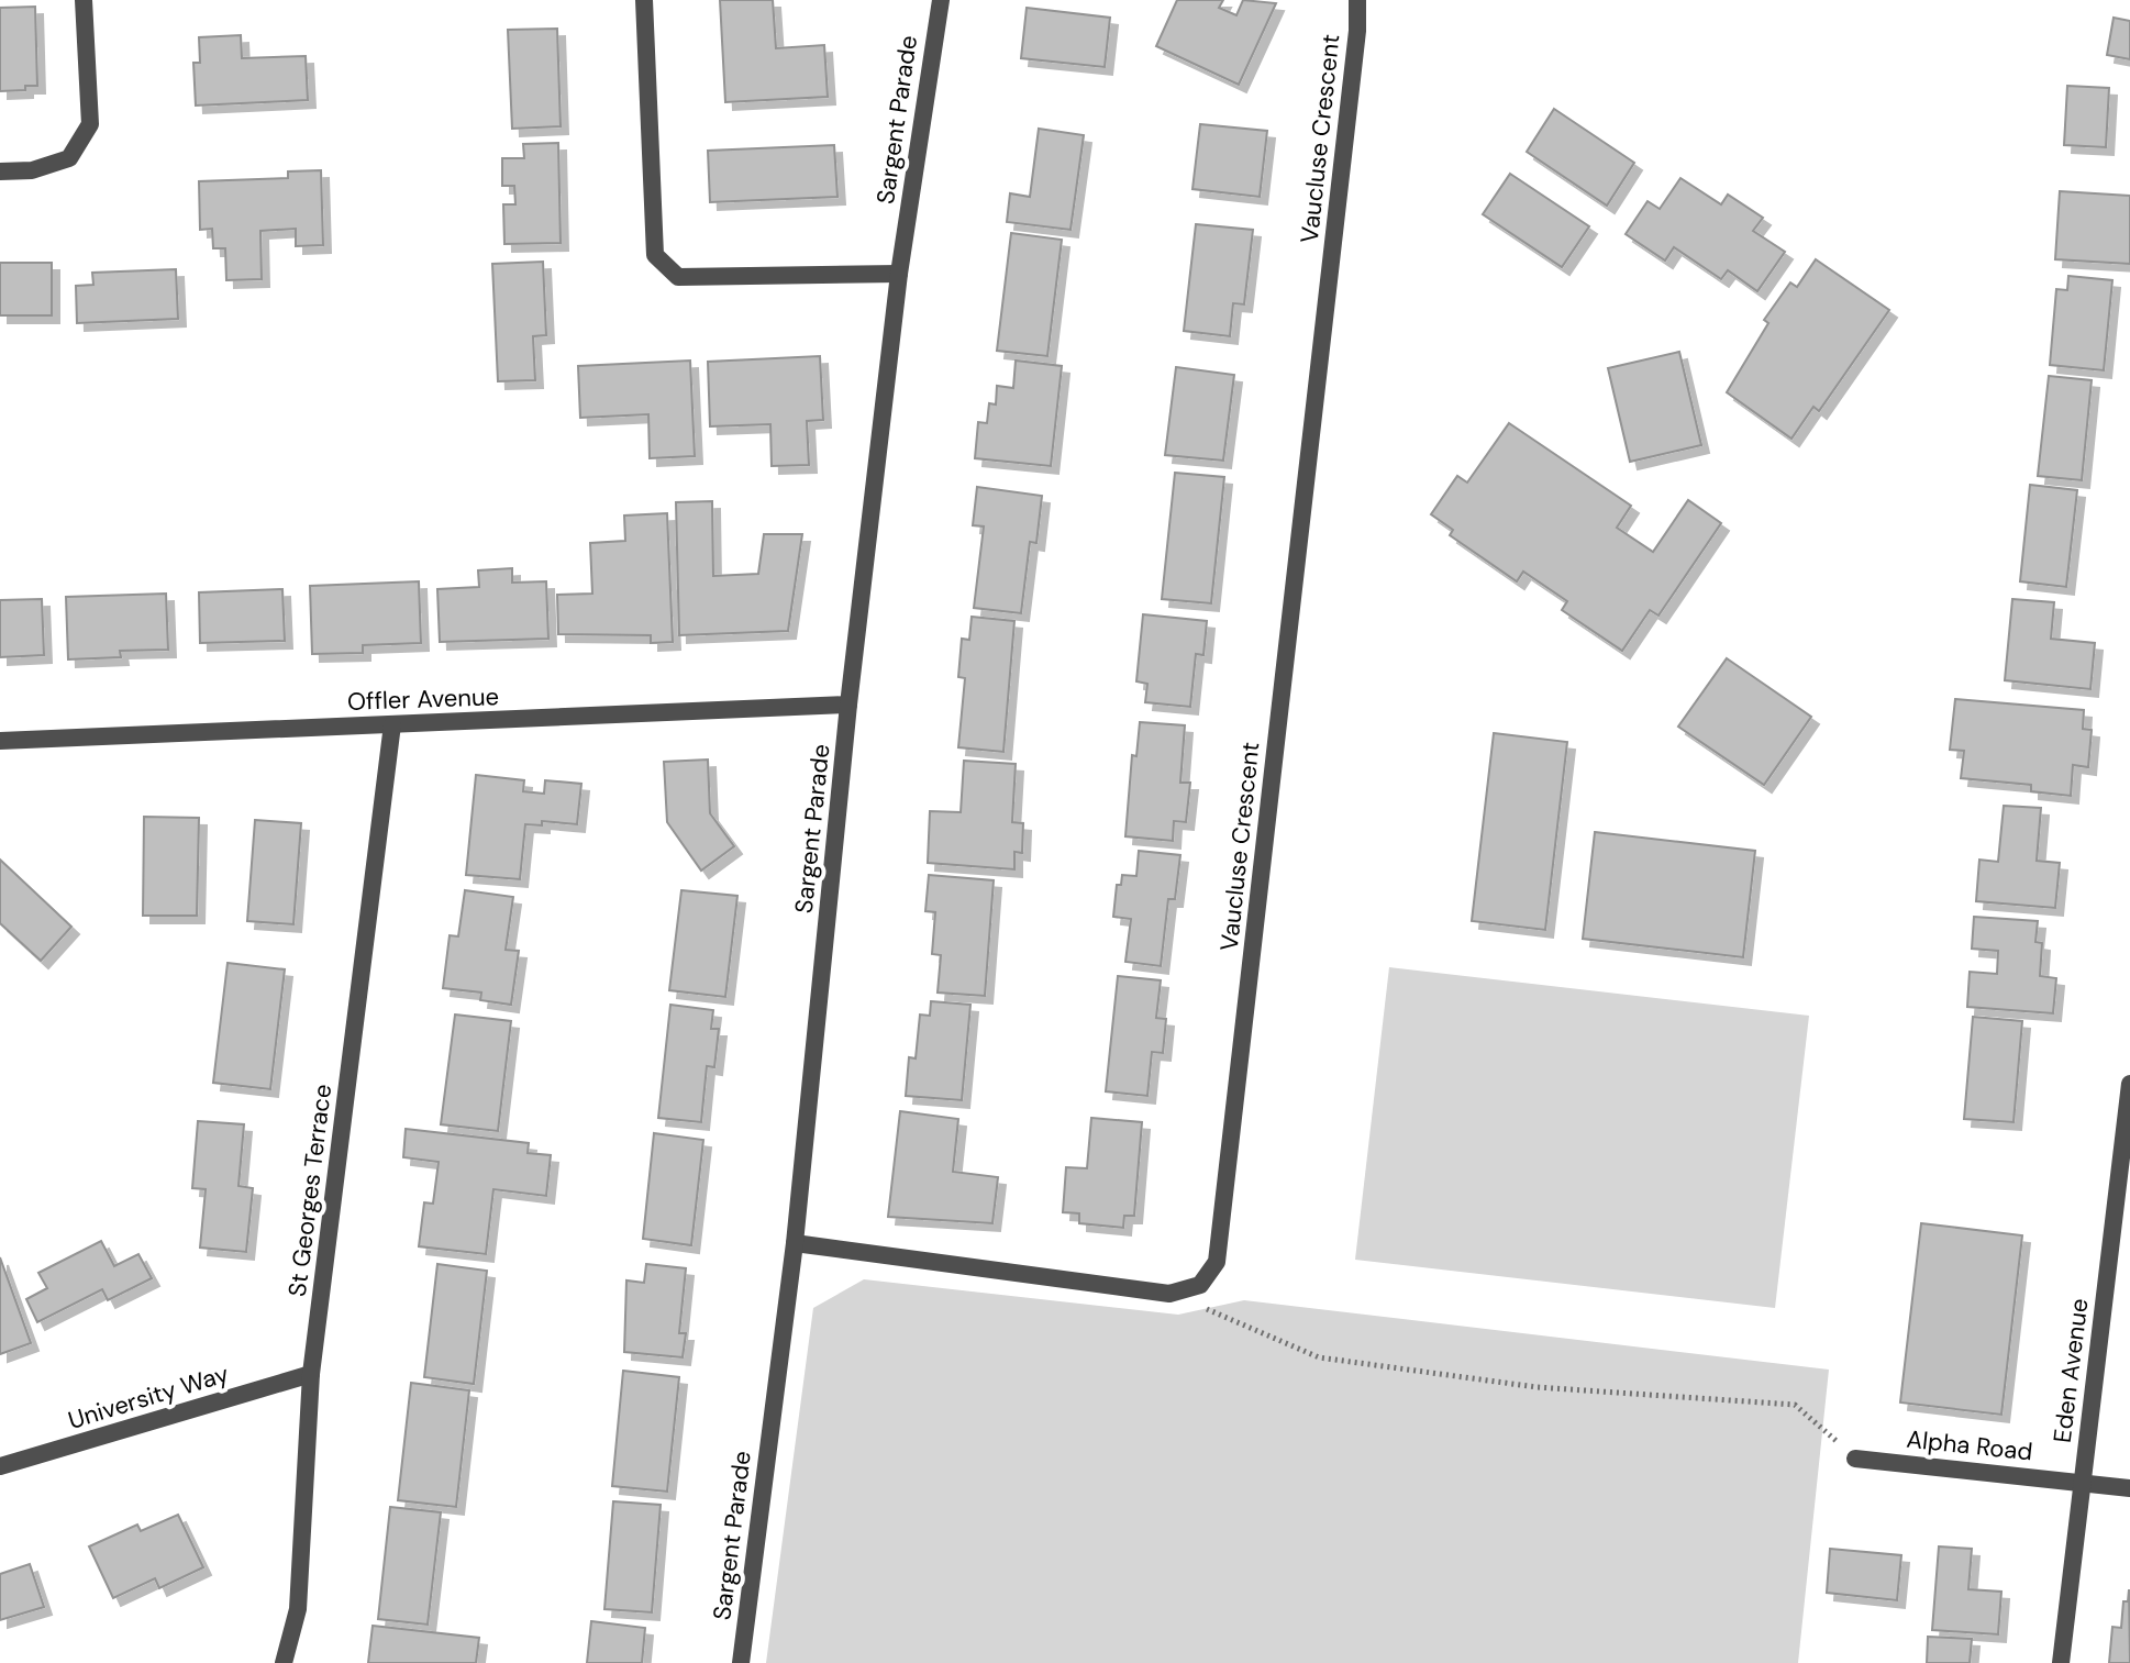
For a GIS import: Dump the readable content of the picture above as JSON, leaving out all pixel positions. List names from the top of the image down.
{
  "streets": {
    "street": [
      "Sargent Parade",
      "Vaucluse Crescent",
      "Offler Avenue",
      "St Georges Terrace",
      "Eden Avenue",
      "University Way",
      "Alpha Road"
    ]
  },
  "crossings": [
    ["Sargent Parade", "Offler Avenue"],
    ["Offler Avenue", "St Georges Terrace"],
    ["St Georges Terrace", "University Way"],
    ["Eden Avenue", "Alpha Road"]
  ]
}
